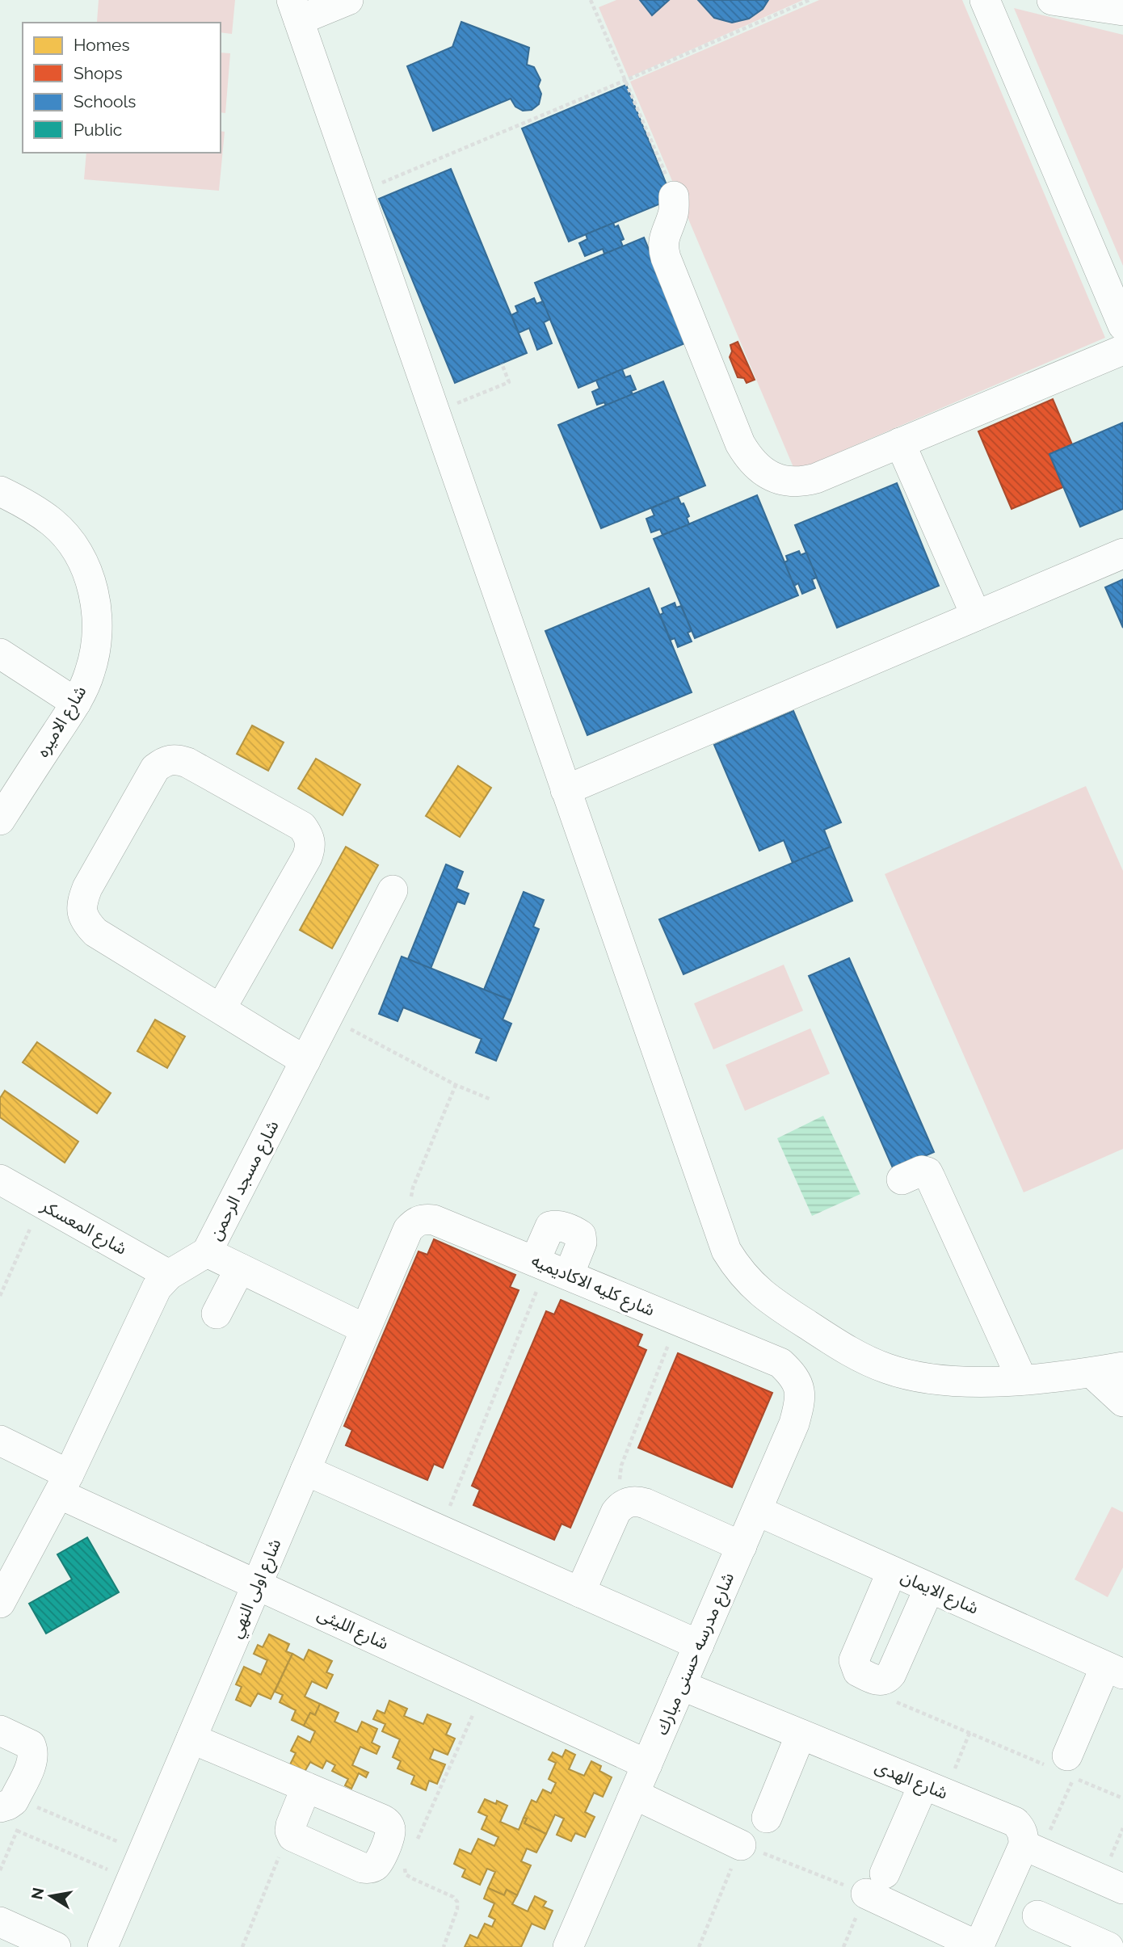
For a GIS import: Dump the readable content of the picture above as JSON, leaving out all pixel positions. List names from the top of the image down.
{
  "streets": {
    "street": [
      "شارع الاميره",
      "شارع مسجد الرحمن",
      "شارع المعسكر",
      "شارع كليه الاكاديميه",
      "شارع اولى النهي",
      "شارع الايمان",
      "شارع الليثى",
      "شارع مدرسه حسنى مبارك",
      "شارع الهدى"
    ]
  },
  "crossings": [
    ["شارع مسجد الرحمن", "شارع المعسكر"],
    ["شارع مسجد الرحمن", "شارع الليثى"],
    ["شارع كليه الاكاديميه", "شارع اولى النهي"],
    ["شارع كليه الاكاديميه", "شارع مدرسه حسنى مبارك"],
    ["شارع اولى النهي", "شارع الليثى"],
    ["شارع الايمان", "شارع مدرسه حسنى مبارك"],
    ["شارع الليثى", "شارع مدرسه حسنى مبارك"],
    ["شارع مدرسه حسنى مبارك", "شارع الهدى"]
  ],
  "legend": [
    "Homes",
    "Shops",
    "Schools",
    "Public"
  ],
  "north": "left"
}
